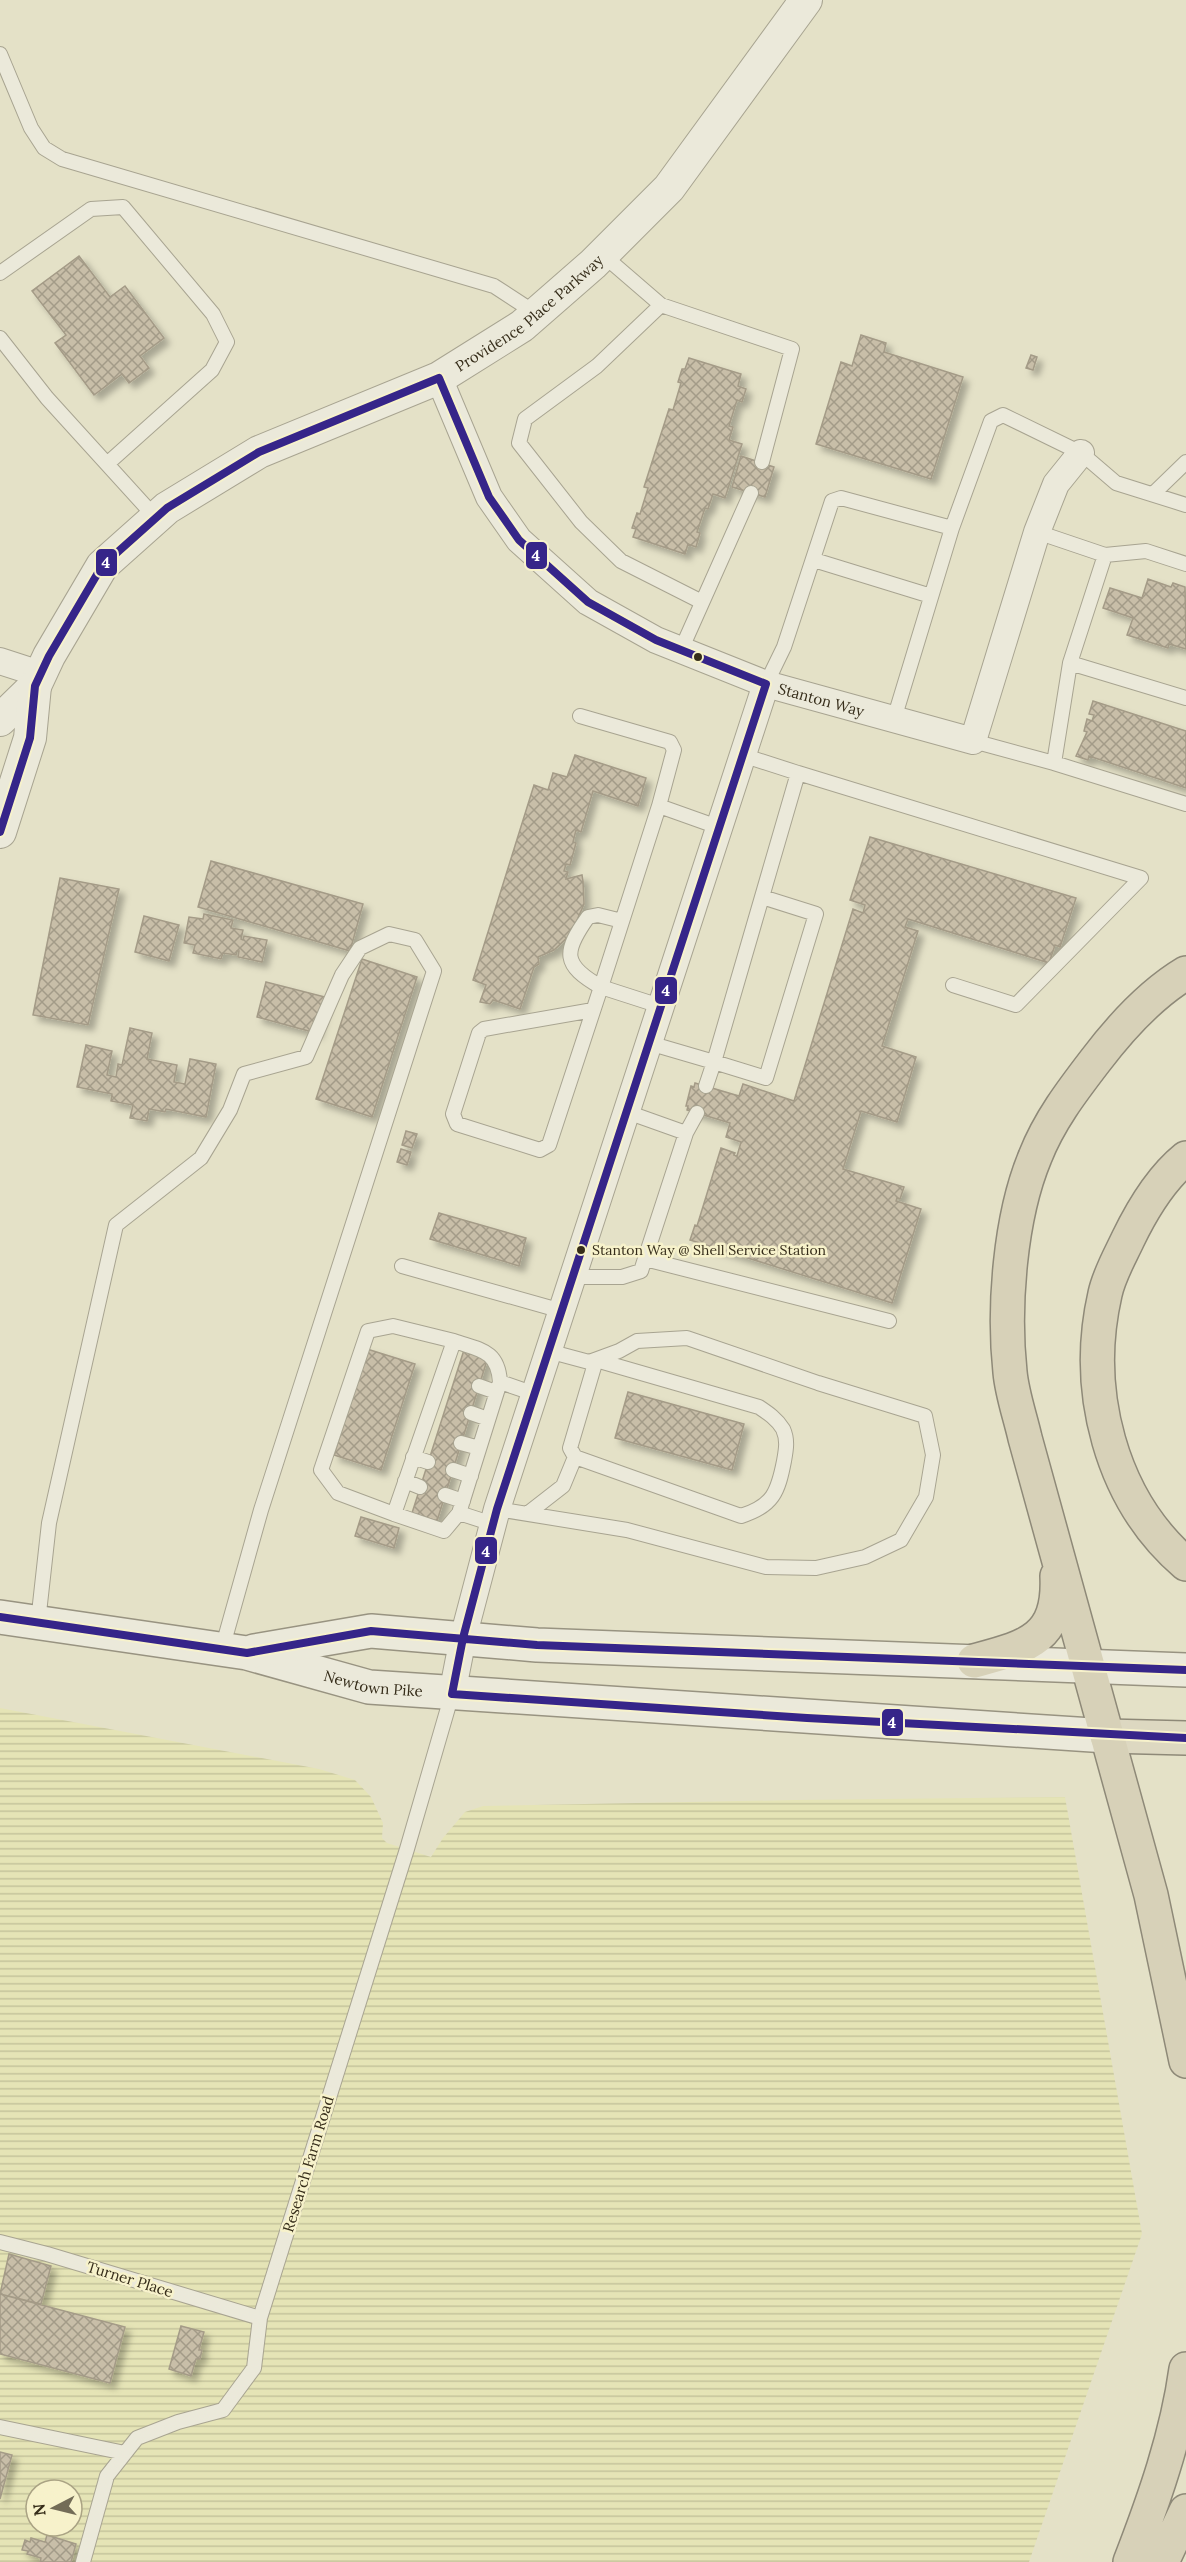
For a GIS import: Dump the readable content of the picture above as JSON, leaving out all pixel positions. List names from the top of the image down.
{
  "streets": {
    "highway": ["Newtown Pike"],
    "street": ["Providence Place Parkway", "Stanton Way"],
    "lane": ["Research Farm Road", "Turner Place"]
  },
  "crossings": [
    ["Stanton Way", "Newtown Pike"],
    ["Stanton Way", "Research Farm Road"],
    ["Newtown Pike", "Research Farm Road"],
    ["Research Farm Road", "Turner Place"]
  ],
  "places": ["Stanton Way @ Shell Service Station"],
  "lines": ["transit line 4"],
  "north": "left"
}
